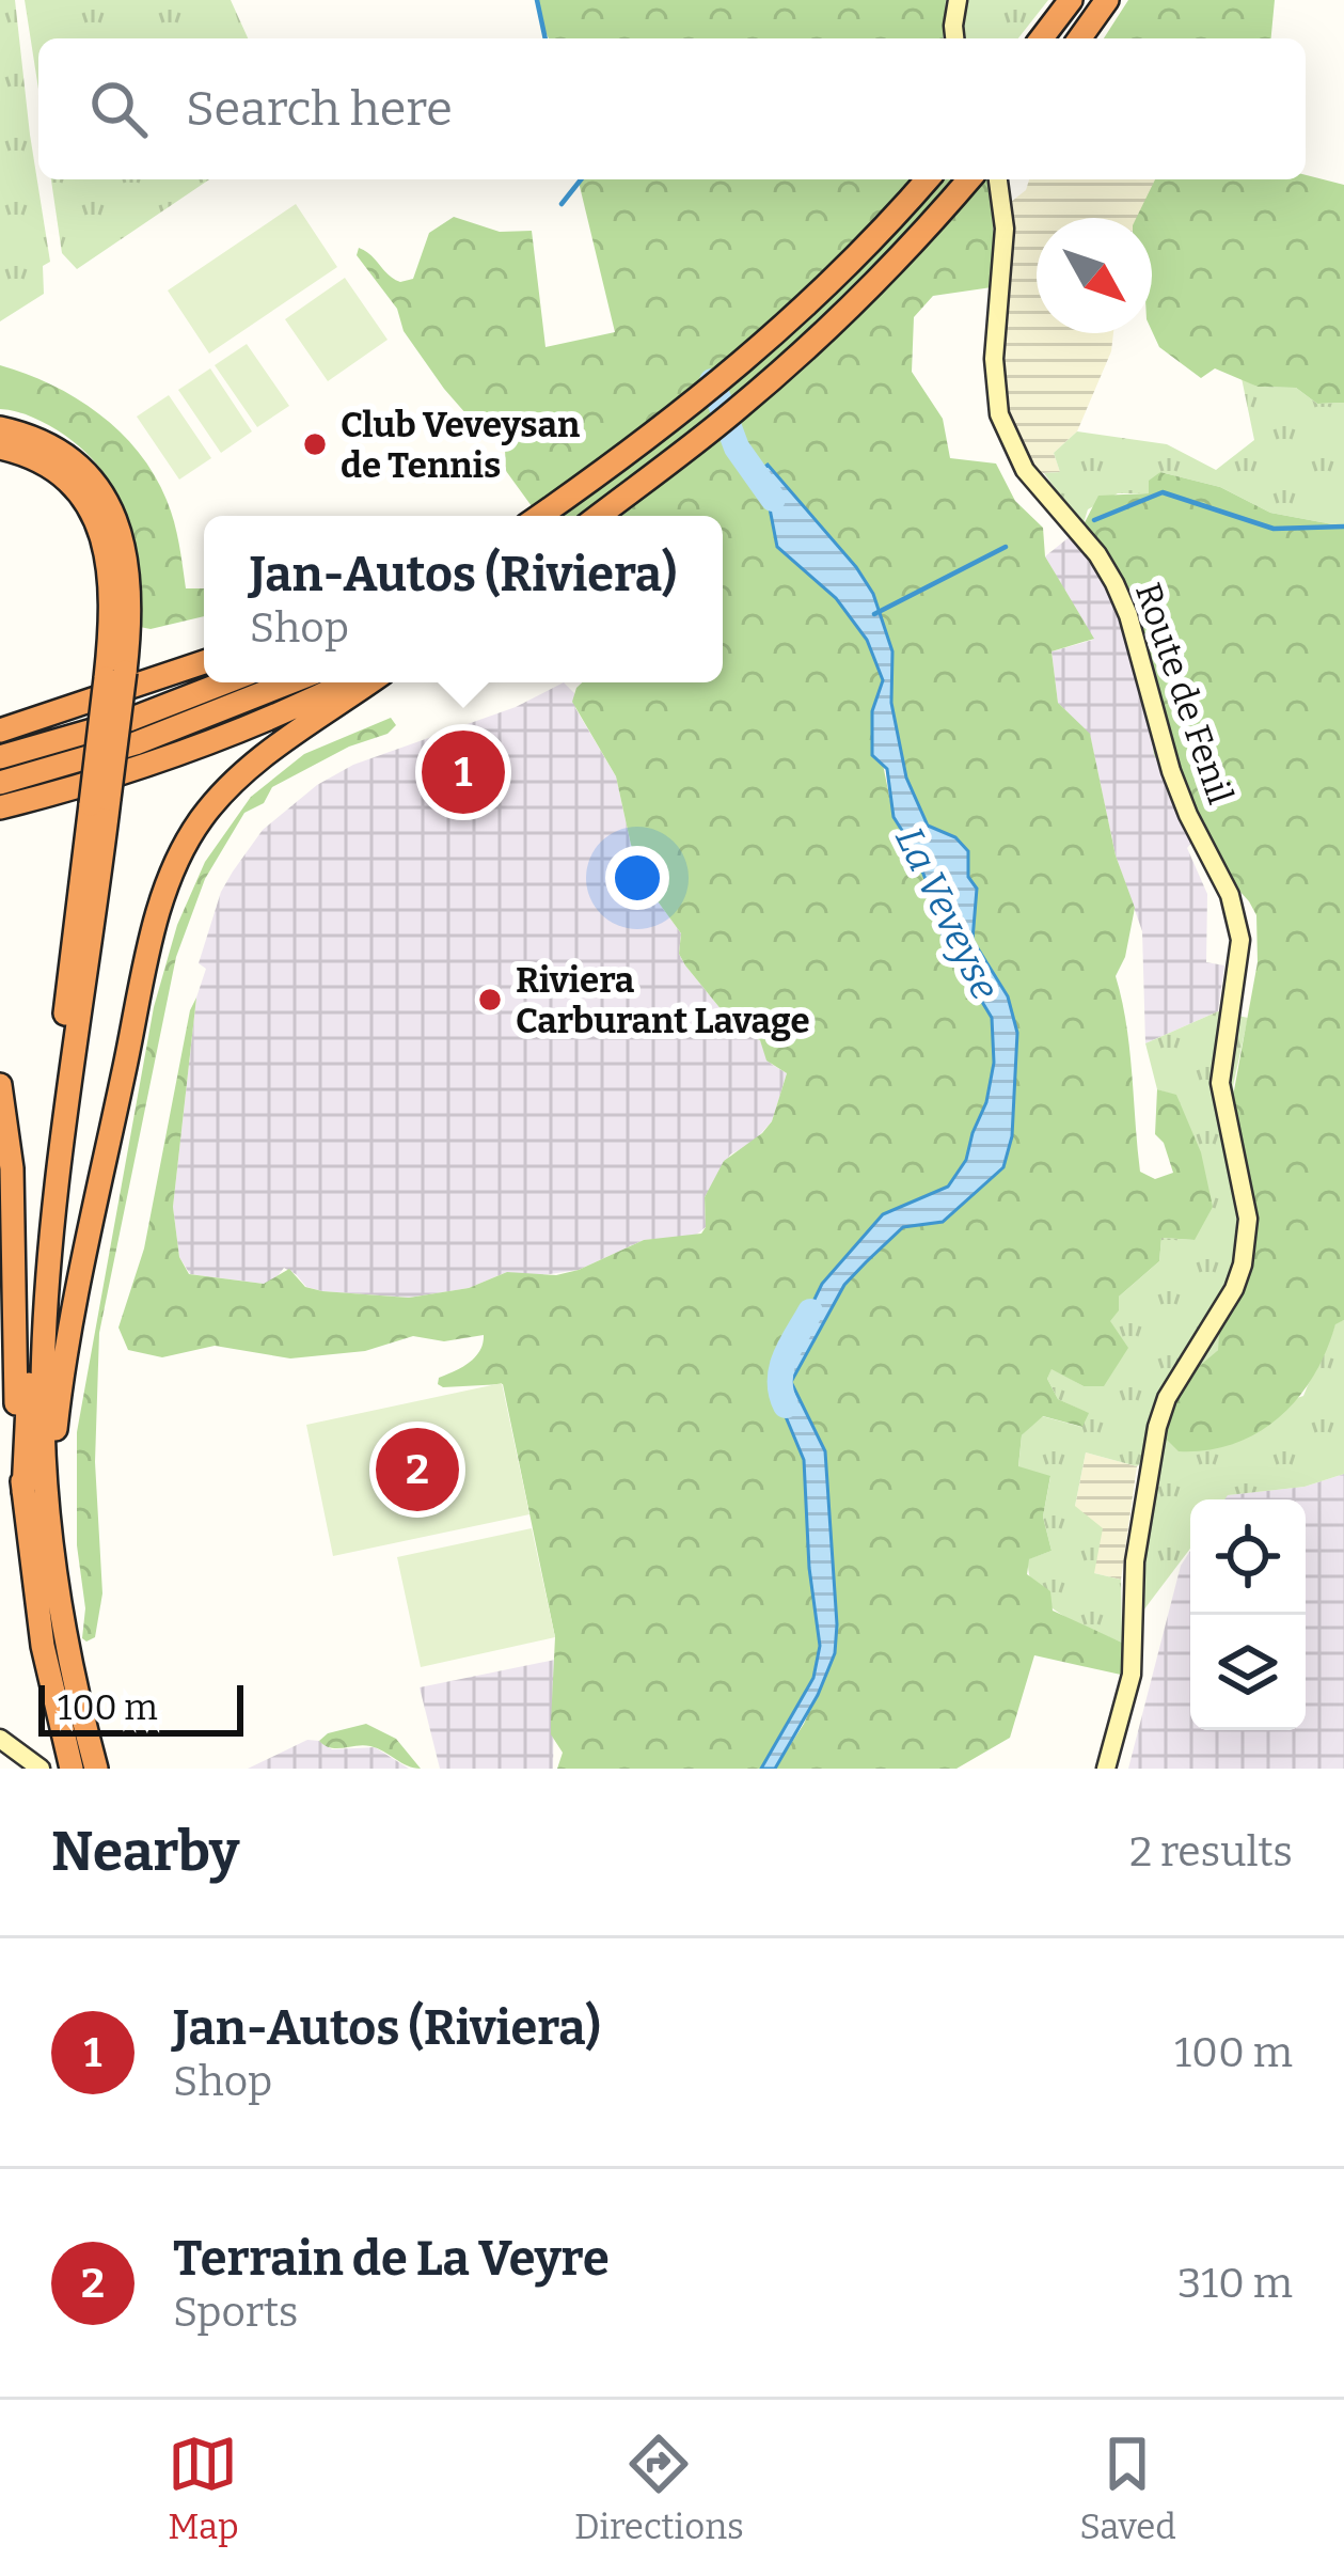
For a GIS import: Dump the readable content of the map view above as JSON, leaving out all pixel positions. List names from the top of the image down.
{
  "streets": {
    "street": ["Route de Fenil"]
  },
  "water": ["La Veveyse"],
  "places": ["Club Veveysan de Tennis", "Riviera Carburant Lavage"],
  "scale_bar": "100 m",
  "north": "bottom right",
  "page": {
    "search": "Search here",
    "popup": ["Jan-Autos (Riviera)", "Shop"],
    "pins": ["1", "2"],
    "scale": "100 m",
    "heading": ["Nearby", "2 results"],
    "list": [
      {
        "mark": "1",
        "name": "Jan-Autos (Riviera)",
        "note": "Shop",
        "value": "100 m"
      },
      {
        "mark": "2",
        "name": "Terrain de La Veyre",
        "note": "Sports",
        "value": "310 m"
      }
    ],
    "nav": ["Map", "Directions", "Saved"]
  }
}
